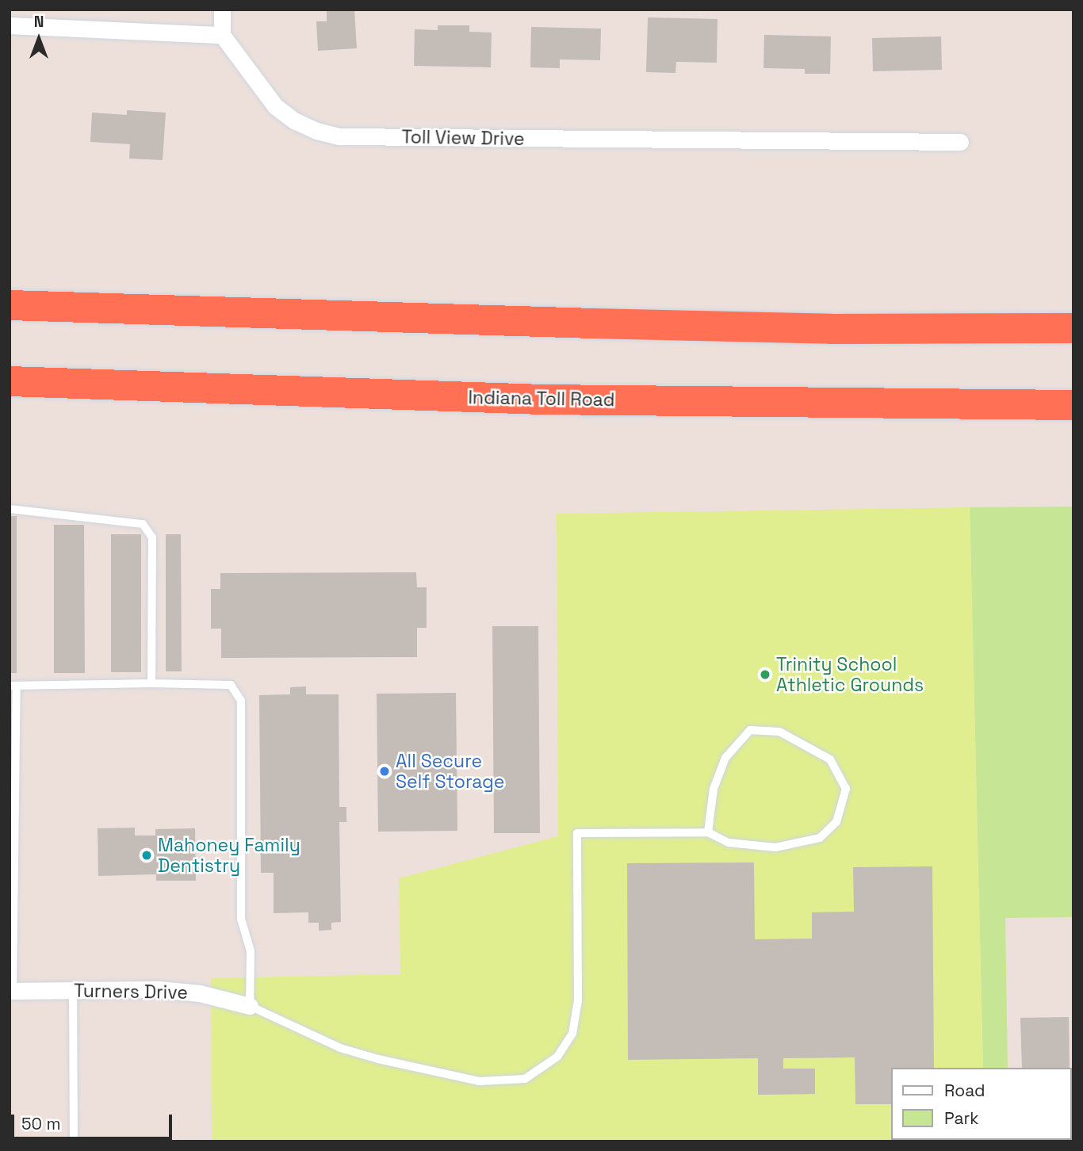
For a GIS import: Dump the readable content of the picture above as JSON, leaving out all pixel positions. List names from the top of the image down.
{
  "streets": {
    "highway": ["Indiana Toll Road"],
    "street": ["Toll View Drive", "Turners Drive"]
  },
  "places": ["Trinity School Athletic Grounds", "All Secure Self Storage", "Mahoney Family Dentistry"],
  "legend": ["Road", "Park"],
  "scale_bar": "50 m",
  "north": "top"
}
